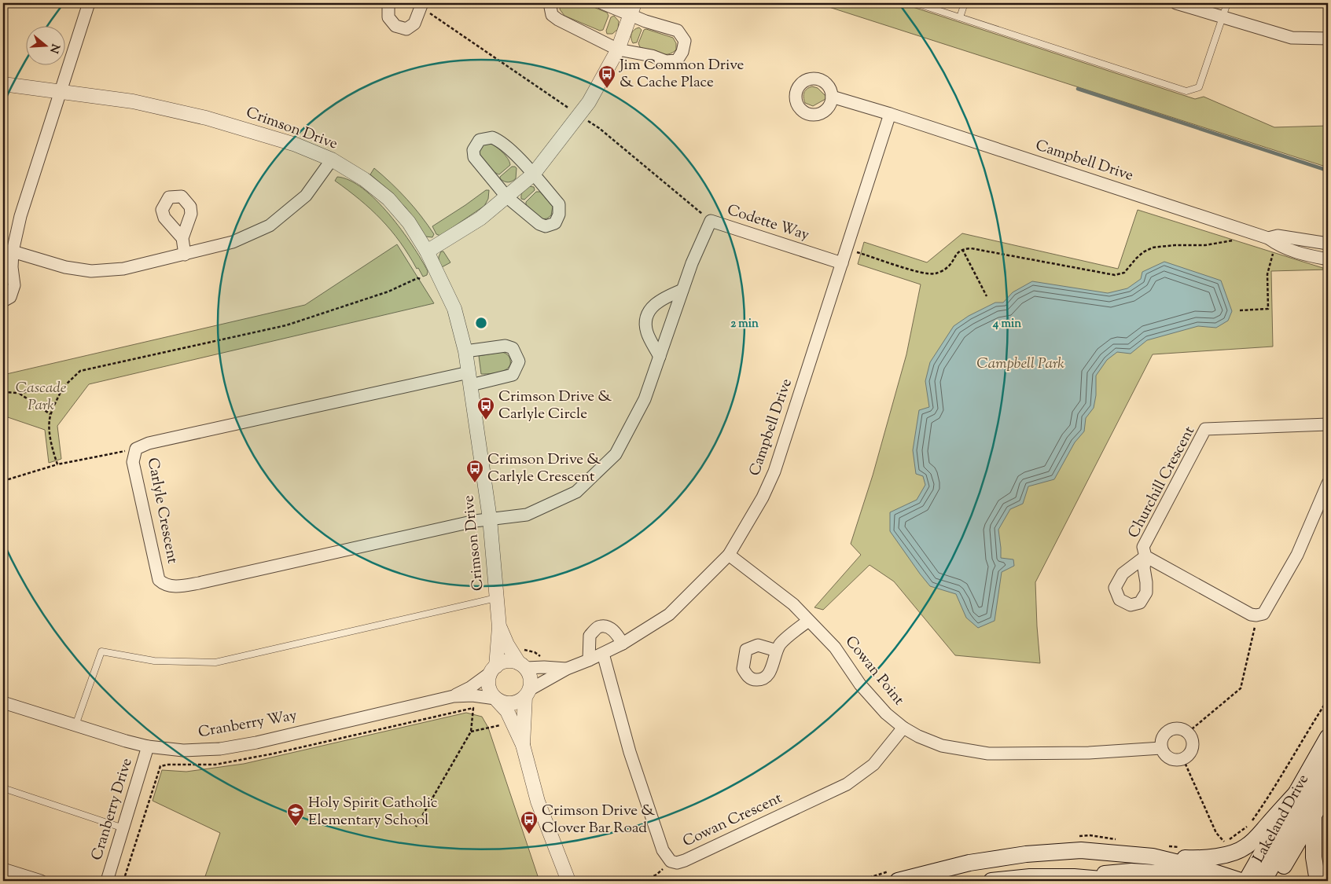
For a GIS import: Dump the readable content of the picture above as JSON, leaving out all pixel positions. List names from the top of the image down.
{
  "streets": {
    "main road": ["Lakeland Drive"],
    "street": [
      "Crimson Drive",
      "Campbell Drive",
      "Codette Way",
      "Churchill Crescent",
      "Carlyle Crescent",
      "Cowan Point",
      "Cranberry Way",
      "Cranberry Drive",
      "Cowan Crescent"
    ]
  },
  "crossings": [
    ["Crimson Drive", "Campbell Drive"],
    ["Crimson Drive", "Codette Way"],
    ["Crimson Drive", "Carlyle Crescent"],
    ["Crimson Drive", "Cranberry Way"],
    ["Campbell Drive", "Codette Way"],
    ["Campbell Drive", "Cowan Point"],
    ["Campbell Drive", "Cranberry Way"],
    ["Campbell Drive", "Cowan Crescent"],
    ["Codette Way", "Carlyle Crescent"],
    ["Cowan Point", "Cowan Crescent"],
    ["Cranberry Way", "Cranberry Drive"]
  ],
  "parks": ["Campbell Park", "Cascade Park"],
  "places": {
    "bus stop": [
      "Jim Common Drive & Cache Place",
      "Crimson Drive & Carlyle Circle",
      "Crimson Drive & Carlyle Crescent",
      "Crimson Drive & Clover Bar Road"
    ],
    "school or university": ["Holy Spirit Catholic Elementary School"]
  },
  "north": "right",
  "rings": ["2 min", "4 min"]
}
